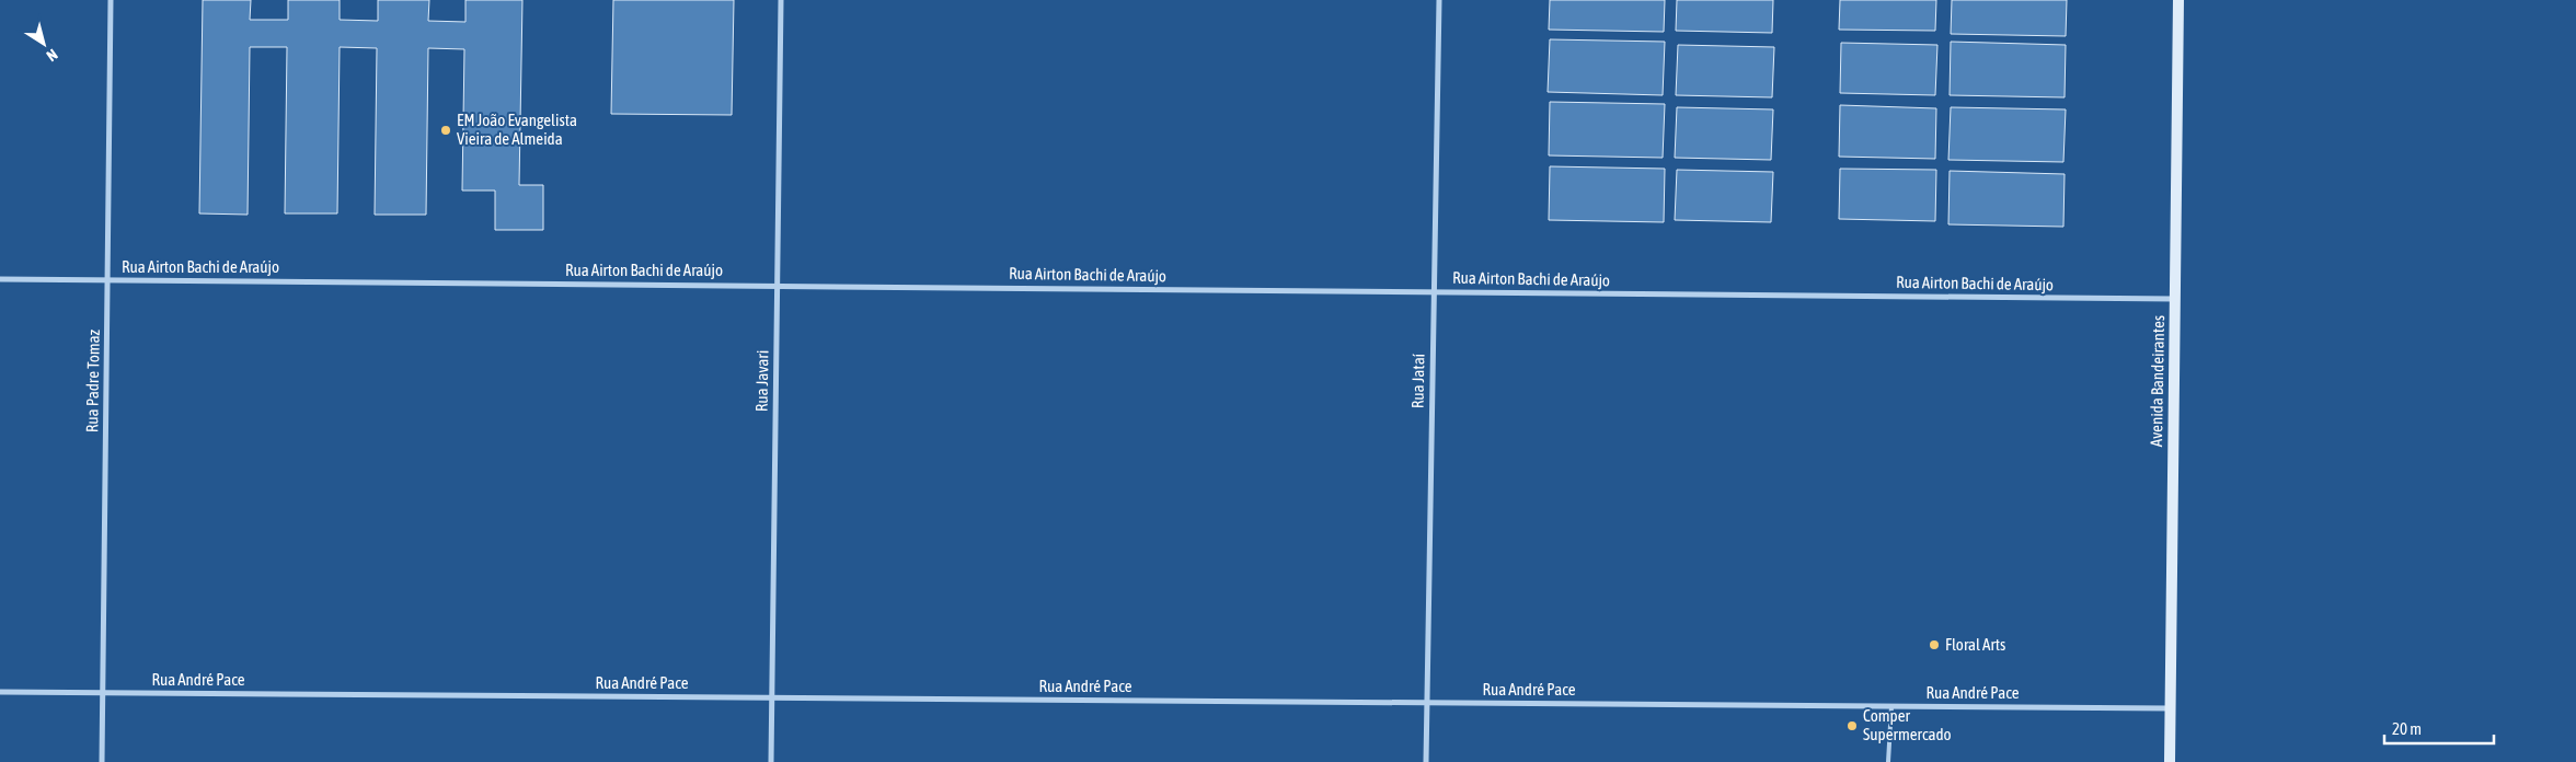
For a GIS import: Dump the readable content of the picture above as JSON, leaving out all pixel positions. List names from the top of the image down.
{
  "streets": {
    "main road": ["Avenida Bandeirantes"],
    "street": [
      "Rua Airton Bachi de Araújo",
      "Rua Padre Tomaz",
      "Rua Javari",
      "Rua Jataí",
      "Rua André Pace"
    ]
  },
  "crossings": [
    ["Rua Airton Bachi de Araújo", "Rua Padre Tomaz"],
    ["Rua Airton Bachi de Araújo", "Rua Javari"],
    ["Rua Airton Bachi de Araújo", "Rua Jataí"],
    ["Rua Airton Bachi de Araújo", "Avenida Bandeirantes"],
    ["Rua Padre Tomaz", "Rua André Pace"],
    ["Rua Javari", "Rua André Pace"],
    ["Rua Jataí", "Rua André Pace"],
    ["Avenida Bandeirantes", "Rua André Pace"]
  ],
  "places": ["EM João Evangelista Vieira de Almeida", "Floral Arts", "Comper Supermercado"],
  "scale_bar": "20 m",
  "north": "bottom right"
}
